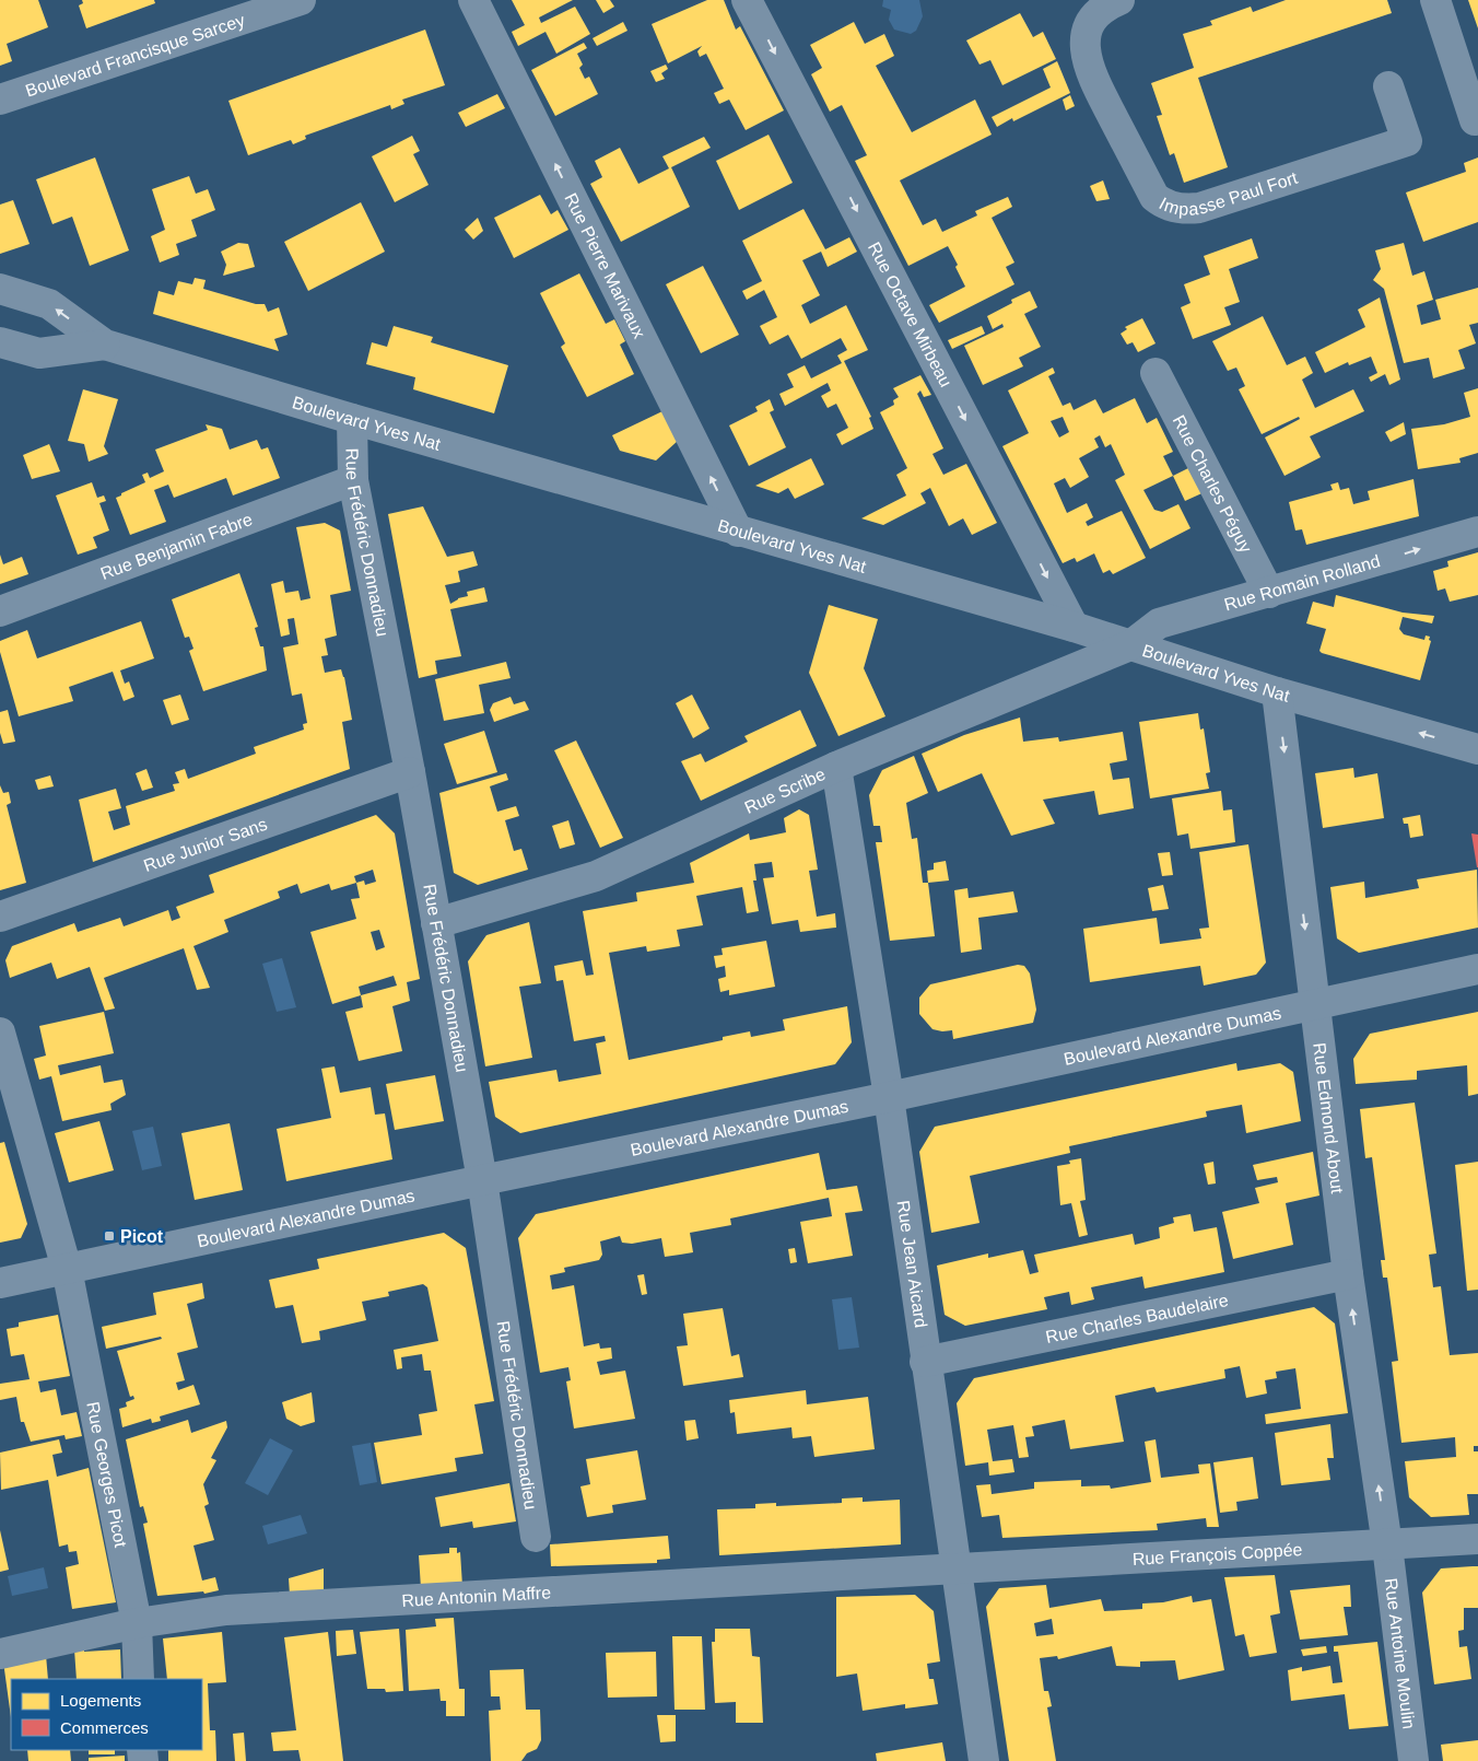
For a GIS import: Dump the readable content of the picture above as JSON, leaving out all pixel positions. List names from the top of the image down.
{
  "streets": {
    "street": [
      "Boulevard Francisque Sarcey",
      "Impasse Paul Fort",
      "Rue Pierre Marivaux",
      "Rue Octave Mirbeau",
      "Boulevard Yves Nat",
      "Rue Charles Péguy",
      "Rue Frédéric Donnadieu",
      "Rue Benjamin Fabre",
      "Rue Romain Rolland",
      "Rue Scribe",
      "Rue Junior Sans",
      "Boulevard Alexandre Dumas",
      "Rue Edmond About",
      "Rue Jean Aicard",
      "Rue Charles Baudelaire",
      "Rue Georges Picot",
      "Rue François Coppée",
      "Rue Antonin Maffre",
      "Rue Antoine Moulin"
    ]
  },
  "crossings": [
    ["Rue Pierre Marivaux", "Boulevard Yves Nat"],
    ["Rue Octave Mirbeau", "Boulevard Yves Nat"],
    ["Boulevard Yves Nat", "Rue Frédéric Donnadieu"],
    ["Boulevard Yves Nat", "Rue Romain Rolland"],
    ["Boulevard Yves Nat", "Rue Scribe"],
    ["Boulevard Yves Nat", "Rue Edmond About"],
    ["Rue Charles Péguy", "Rue Romain Rolland"],
    ["Rue Frédéric Donnadieu", "Rue Benjamin Fabre"],
    ["Rue Frédéric Donnadieu", "Rue Scribe"],
    ["Rue Frédéric Donnadieu", "Rue Junior Sans"],
    ["Rue Frédéric Donnadieu", "Boulevard Alexandre Dumas"],
    ["Rue Romain Rolland", "Rue Scribe"],
    ["Rue Scribe", "Rue Jean Aicard"],
    ["Boulevard Alexandre Dumas", "Rue Edmond About"],
    ["Boulevard Alexandre Dumas", "Rue Jean Aicard"],
    ["Boulevard Alexandre Dumas", "Rue Georges Picot"],
    ["Rue Edmond About", "Rue Charles Baudelaire"],
    ["Rue Edmond About", "Rue François Coppée"],
    ["Rue Edmond About", "Rue Antoine Moulin"],
    ["Rue Jean Aicard", "Rue Charles Baudelaire"],
    ["Rue Jean Aicard", "Rue François Coppée"],
    ["Rue Jean Aicard", "Rue Antonin Maffre"],
    ["Rue Georges Picot", "Rue Antonin Maffre"],
    ["Rue François Coppée", "Rue Antonin Maffre"],
    ["Rue François Coppée", "Rue Antoine Moulin"]
  ],
  "one_way": ["Rue Pierre Marivaux", "Rue Octave Mirbeau", "Rue Romain Rolland"],
  "places": {
    "transit": ["Picot"]
  },
  "legend": ["Logements", "Commerces"]
}
